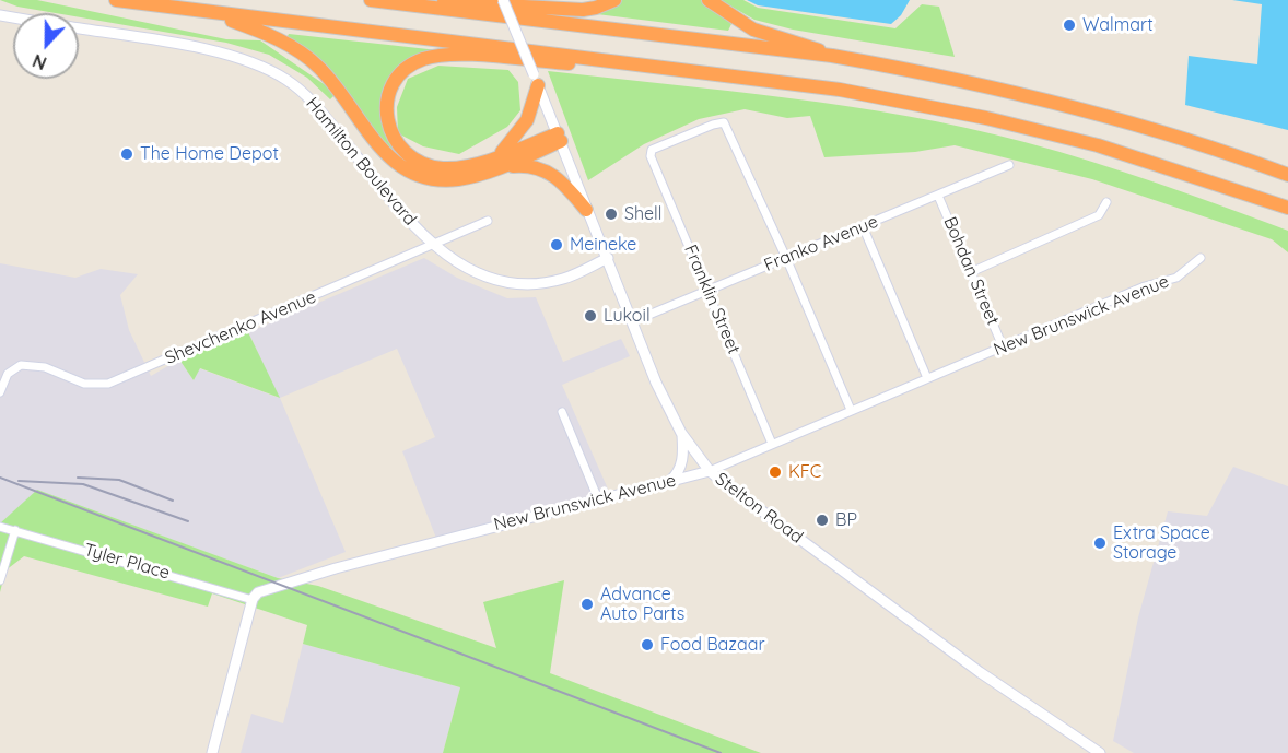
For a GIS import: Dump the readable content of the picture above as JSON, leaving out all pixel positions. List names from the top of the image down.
{
  "streets": {
    "street": [
      "Hamilton Boulevard",
      "Franko Avenue",
      "Bohdan Street",
      "Franklin Street",
      "New Brunswick Avenue",
      "Shevchenko Avenue",
      "Stelton Road",
      "Tyler Place"
    ]
  },
  "crossings": [
    ["Hamilton Boulevard", "Shevchenko Avenue"],
    ["Hamilton Boulevard", "Stelton Road"],
    ["Franko Avenue", "Bohdan Street"],
    ["Franko Avenue", "Franklin Street"],
    ["Franko Avenue", "Stelton Road"],
    ["Bohdan Street", "New Brunswick Avenue"],
    ["Franklin Street", "New Brunswick Avenue"],
    ["New Brunswick Avenue", "Stelton Road"],
    ["New Brunswick Avenue", "Tyler Place"]
  ],
  "places": [
    "Walmart",
    "The Home Depot",
    "Shell",
    "Meineke",
    "Lukoil",
    "KFC",
    "BP",
    "Extra Space Storage",
    "Advance Auto Parts",
    "Food Bazaar"
  ],
  "north": "bottom"
}
